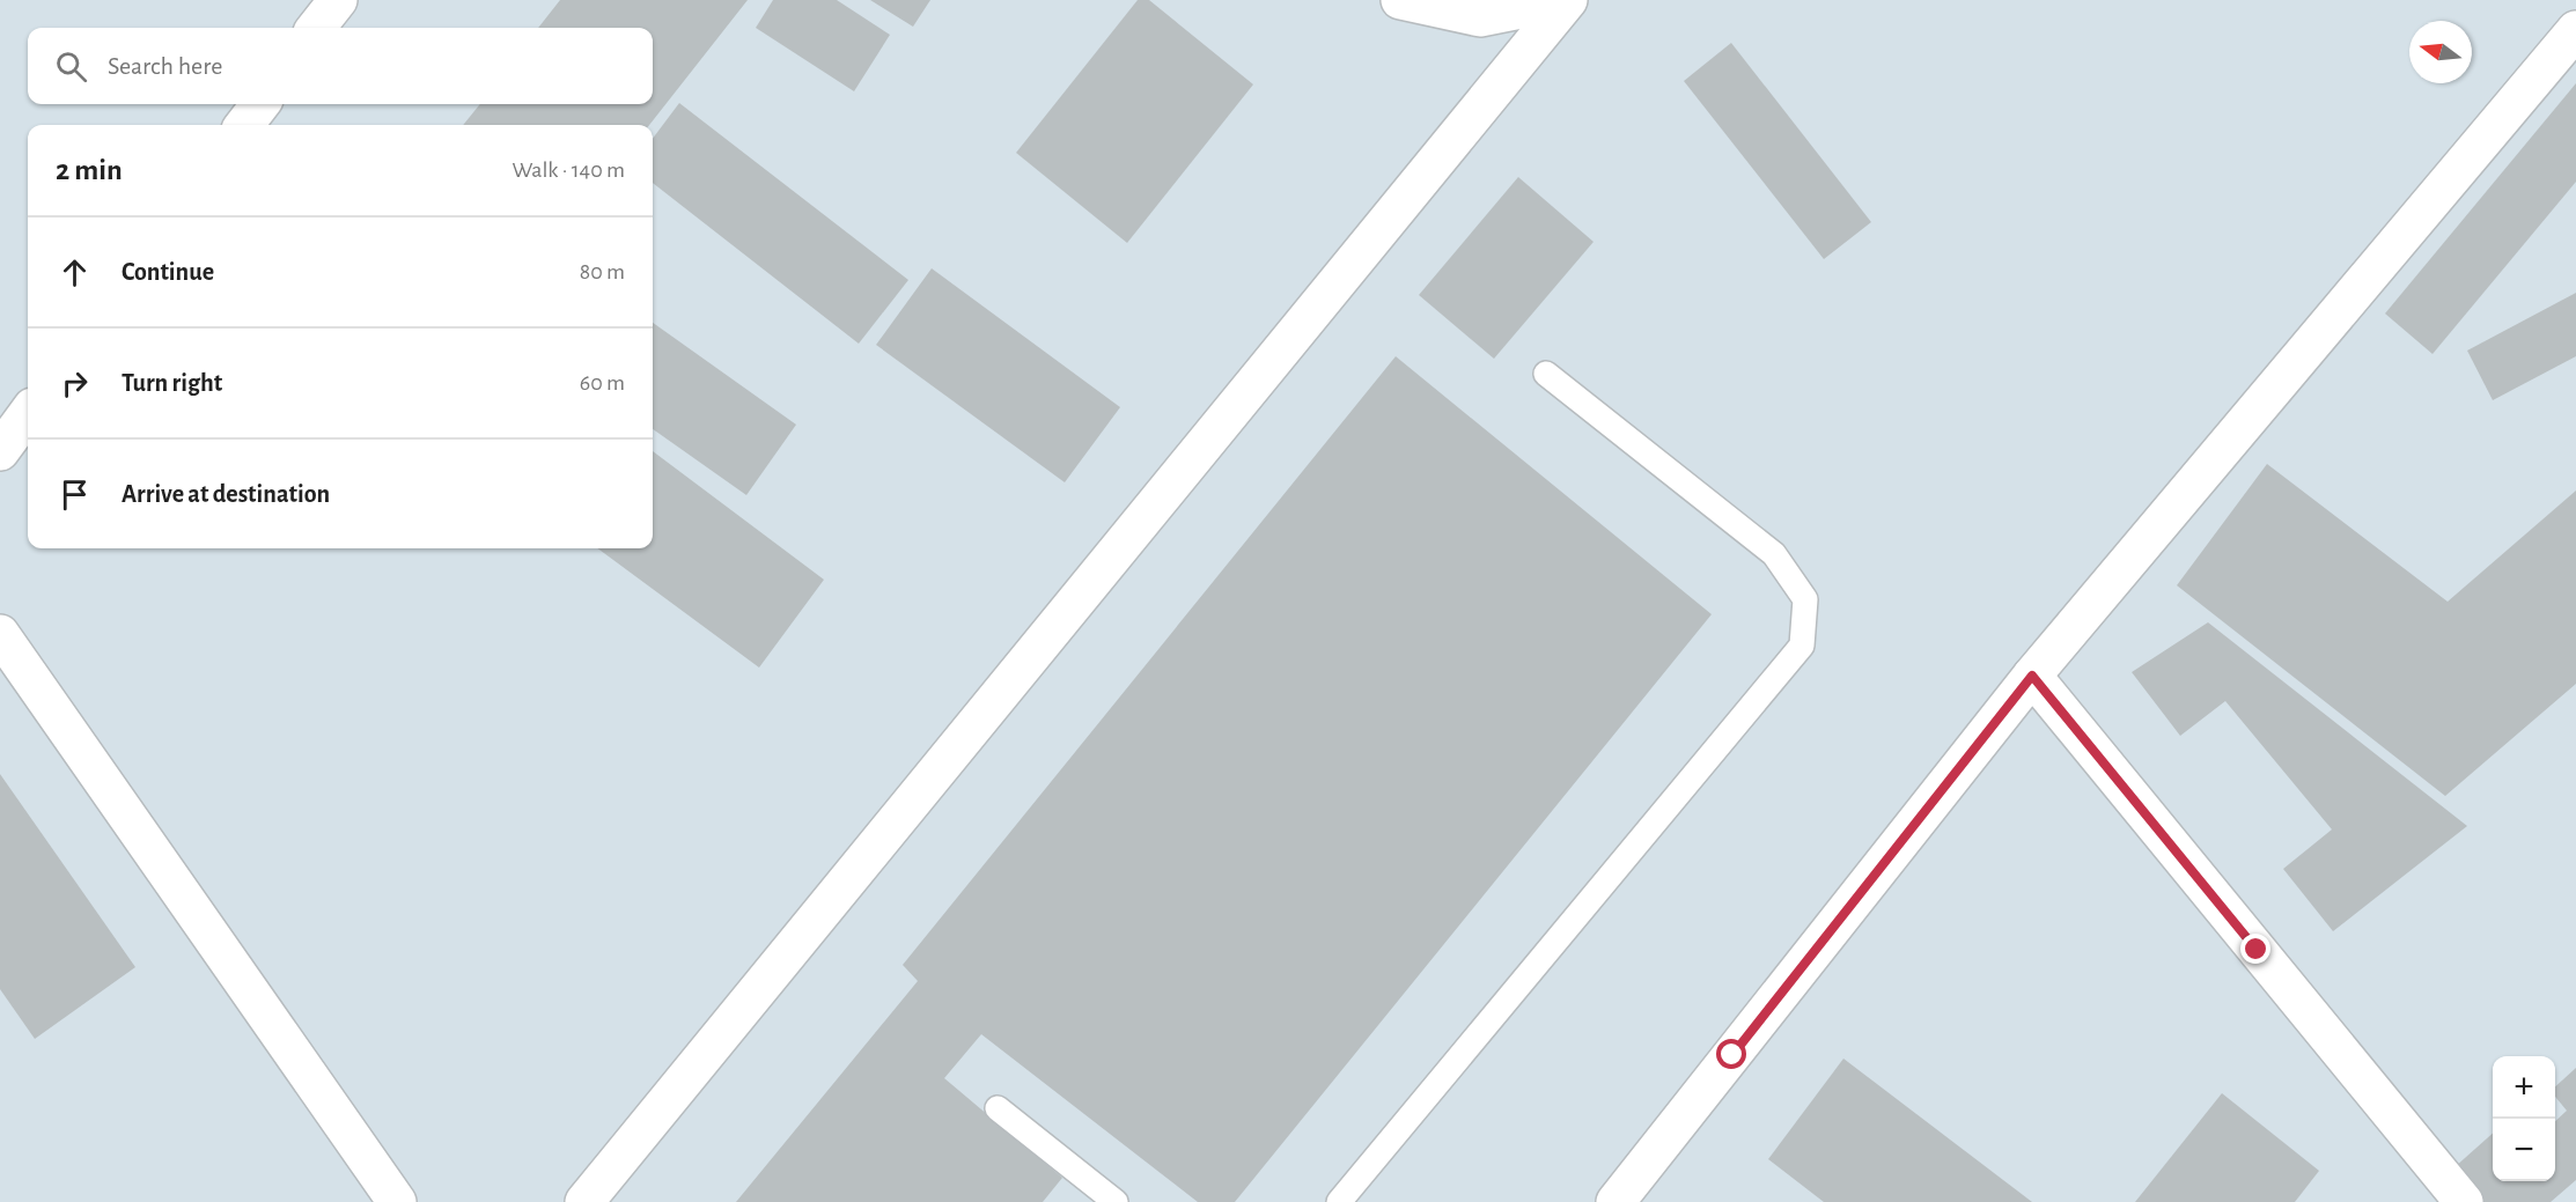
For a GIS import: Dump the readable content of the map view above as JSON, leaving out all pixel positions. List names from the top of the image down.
{
  "north": "left",
  "page": {
    "search": "Search here",
    "heading": ["2 min", "Walk · 140 m"],
    "list": [
      ["Continue", "80 m"],
      ["Turn right", "60 m"],
      "Arrive at destination"
    ],
    "map_buttons": ["+", "−"]
  }
}
